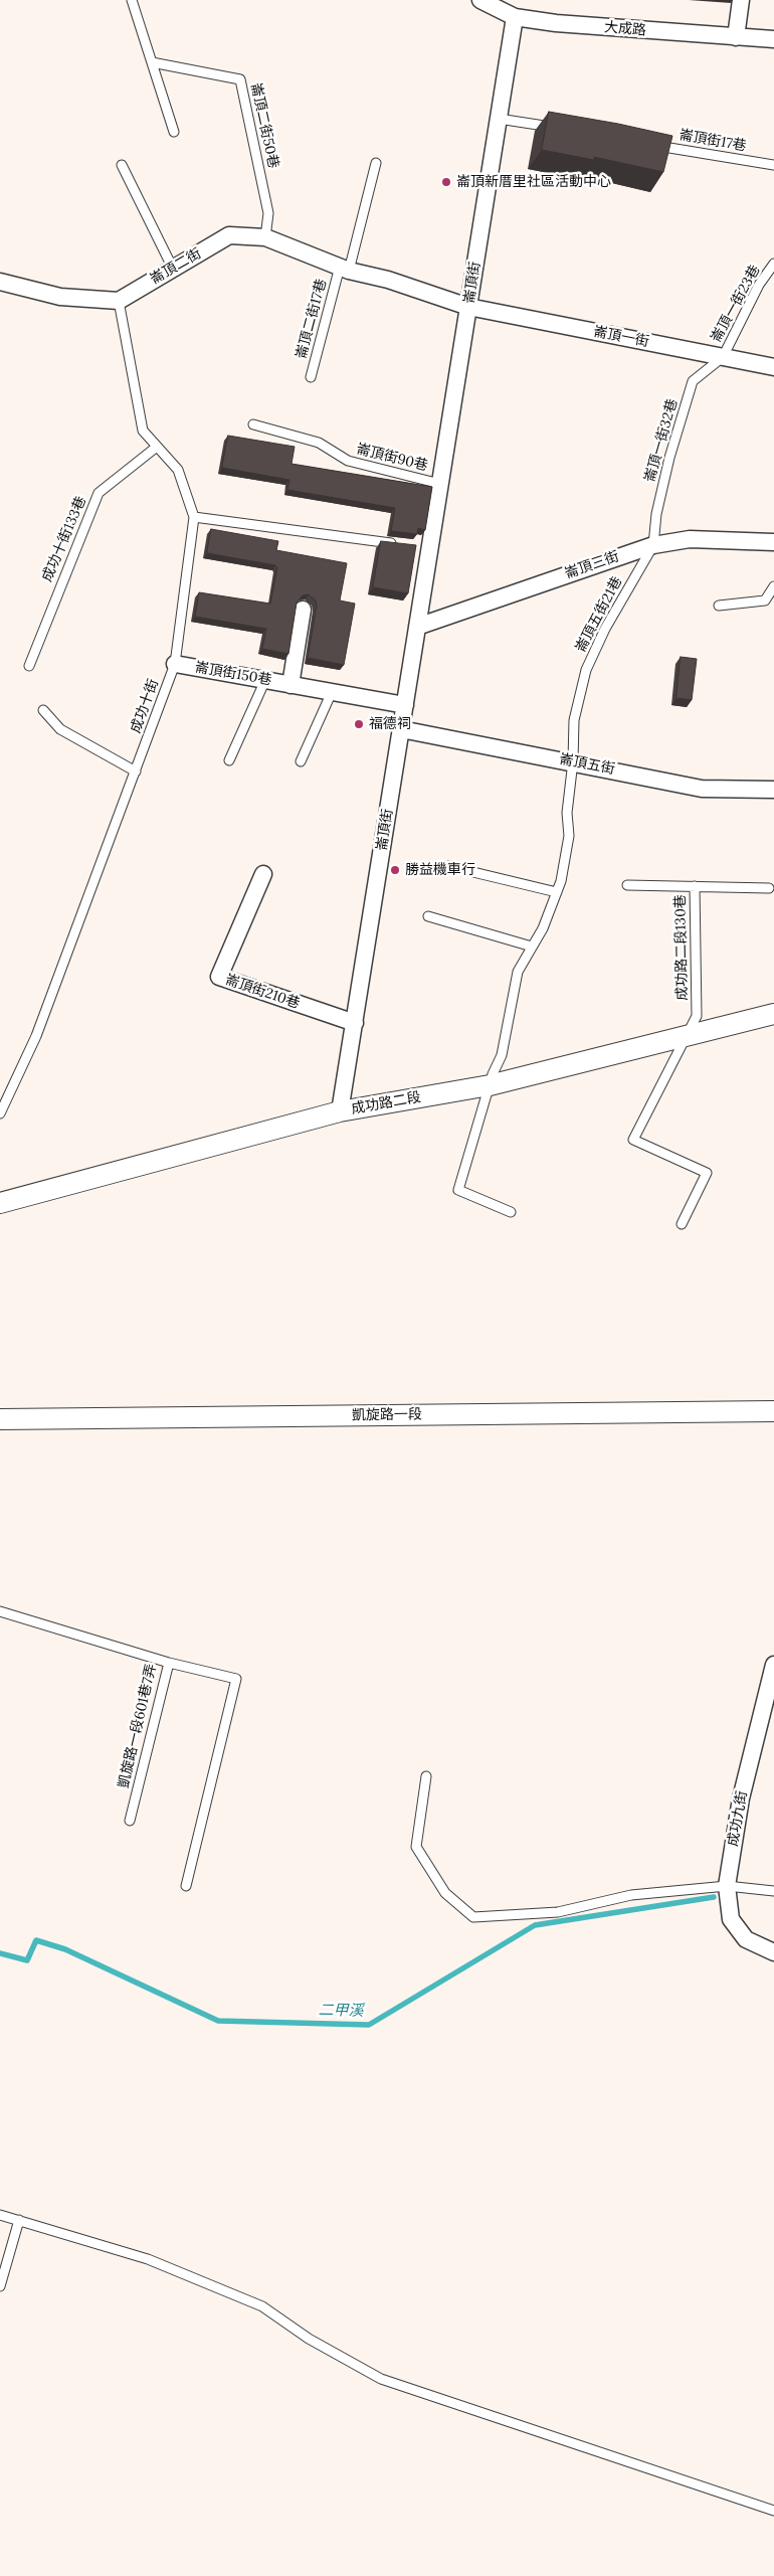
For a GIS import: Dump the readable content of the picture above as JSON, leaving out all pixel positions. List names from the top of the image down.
{
  "streets": {
    "street": [
      "大成路",
      "崙頂二街",
      "崙頂街",
      "崙頂一街",
      "崙頂三街",
      "崙頂街150巷",
      "崙頂五街",
      "崙頂街210巷",
      "成功路二段",
      "凱旋路一段",
      "成功九街"
    ],
    "lane": [
      "崙頂二街50巷",
      "崙頂街17巷",
      "崙頂一街23巷",
      "崙頂二街17巷",
      "崙頂一街32巷",
      "崙頂街90巷",
      "成功十街133巷",
      "崙頂五街21巷",
      "成功十街",
      "成功路二段130巷",
      "凱旋路一段601巷7弄"
    ]
  },
  "crossings": [
    ["大成路", "崙頂街"],
    ["崙頂二街50巷", "崙頂二街"],
    ["崙頂二街", "崙頂街"],
    ["崙頂二街", "崙頂二街17巷"],
    ["崙頂二街", "崙頂一街"],
    ["崙頂二街", "成功十街"],
    ["崙頂街", "崙頂一街"],
    ["崙頂街", "崙頂街90巷"],
    ["崙頂街", "崙頂三街"],
    ["崙頂街", "崙頂街150巷"],
    ["崙頂街", "崙頂五街"],
    ["崙頂街", "崙頂街210巷"],
    ["崙頂街", "成功路二段"],
    ["崙頂一街23巷", "崙頂一街"],
    ["崙頂一街23巷", "崙頂一街32巷"],
    ["崙頂一街", "崙頂一街32巷"],
    ["崙頂一街32巷", "崙頂三街"],
    ["崙頂一街32巷", "崙頂五街21巷"],
    ["成功十街133巷", "成功十街"],
    ["崙頂三街", "崙頂五街21巷"],
    ["崙頂五街21巷", "崙頂五街"],
    ["崙頂五街21巷", "成功路二段"],
    ["崙頂街150巷", "成功十街"],
    ["成功路二段130巷", "成功路二段"]
  ],
  "water": ["二甲溪"],
  "places": ["崙頂新厝里社區活動中心", "福德祠", "勝益機車行"]
}
